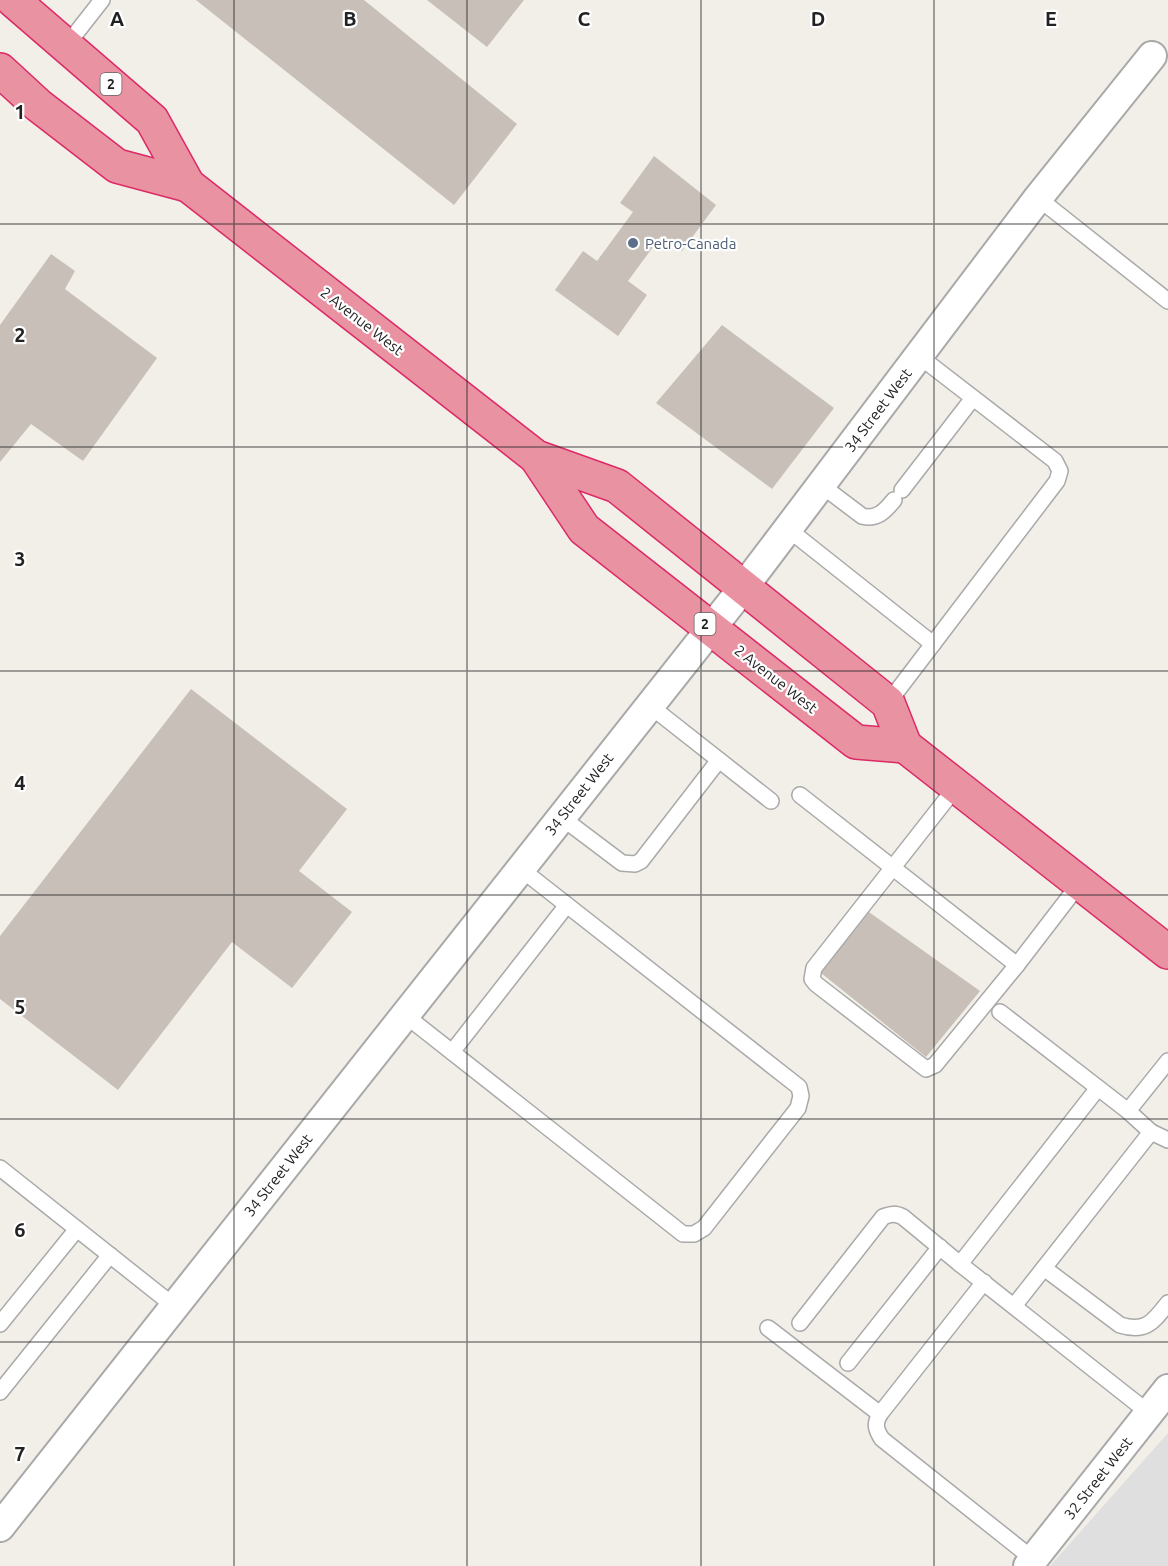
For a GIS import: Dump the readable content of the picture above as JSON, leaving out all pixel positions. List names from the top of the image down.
{
  "streets": {
    "highway": ["2", "2 Avenue West"],
    "street": ["34 Street West", "32 Street West"]
  },
  "crossings": [
    ["2 Avenue West", "34 Street West"]
  ],
  "places": ["Petro-Canada"],
  "grid": {
    "columns": [
      "A",
      "B",
      "C",
      "D",
      "E"
    ],
    "rows": [
      "1",
      "2",
      "3",
      "4",
      "5",
      "6",
      "7"
    ]
  }
}
